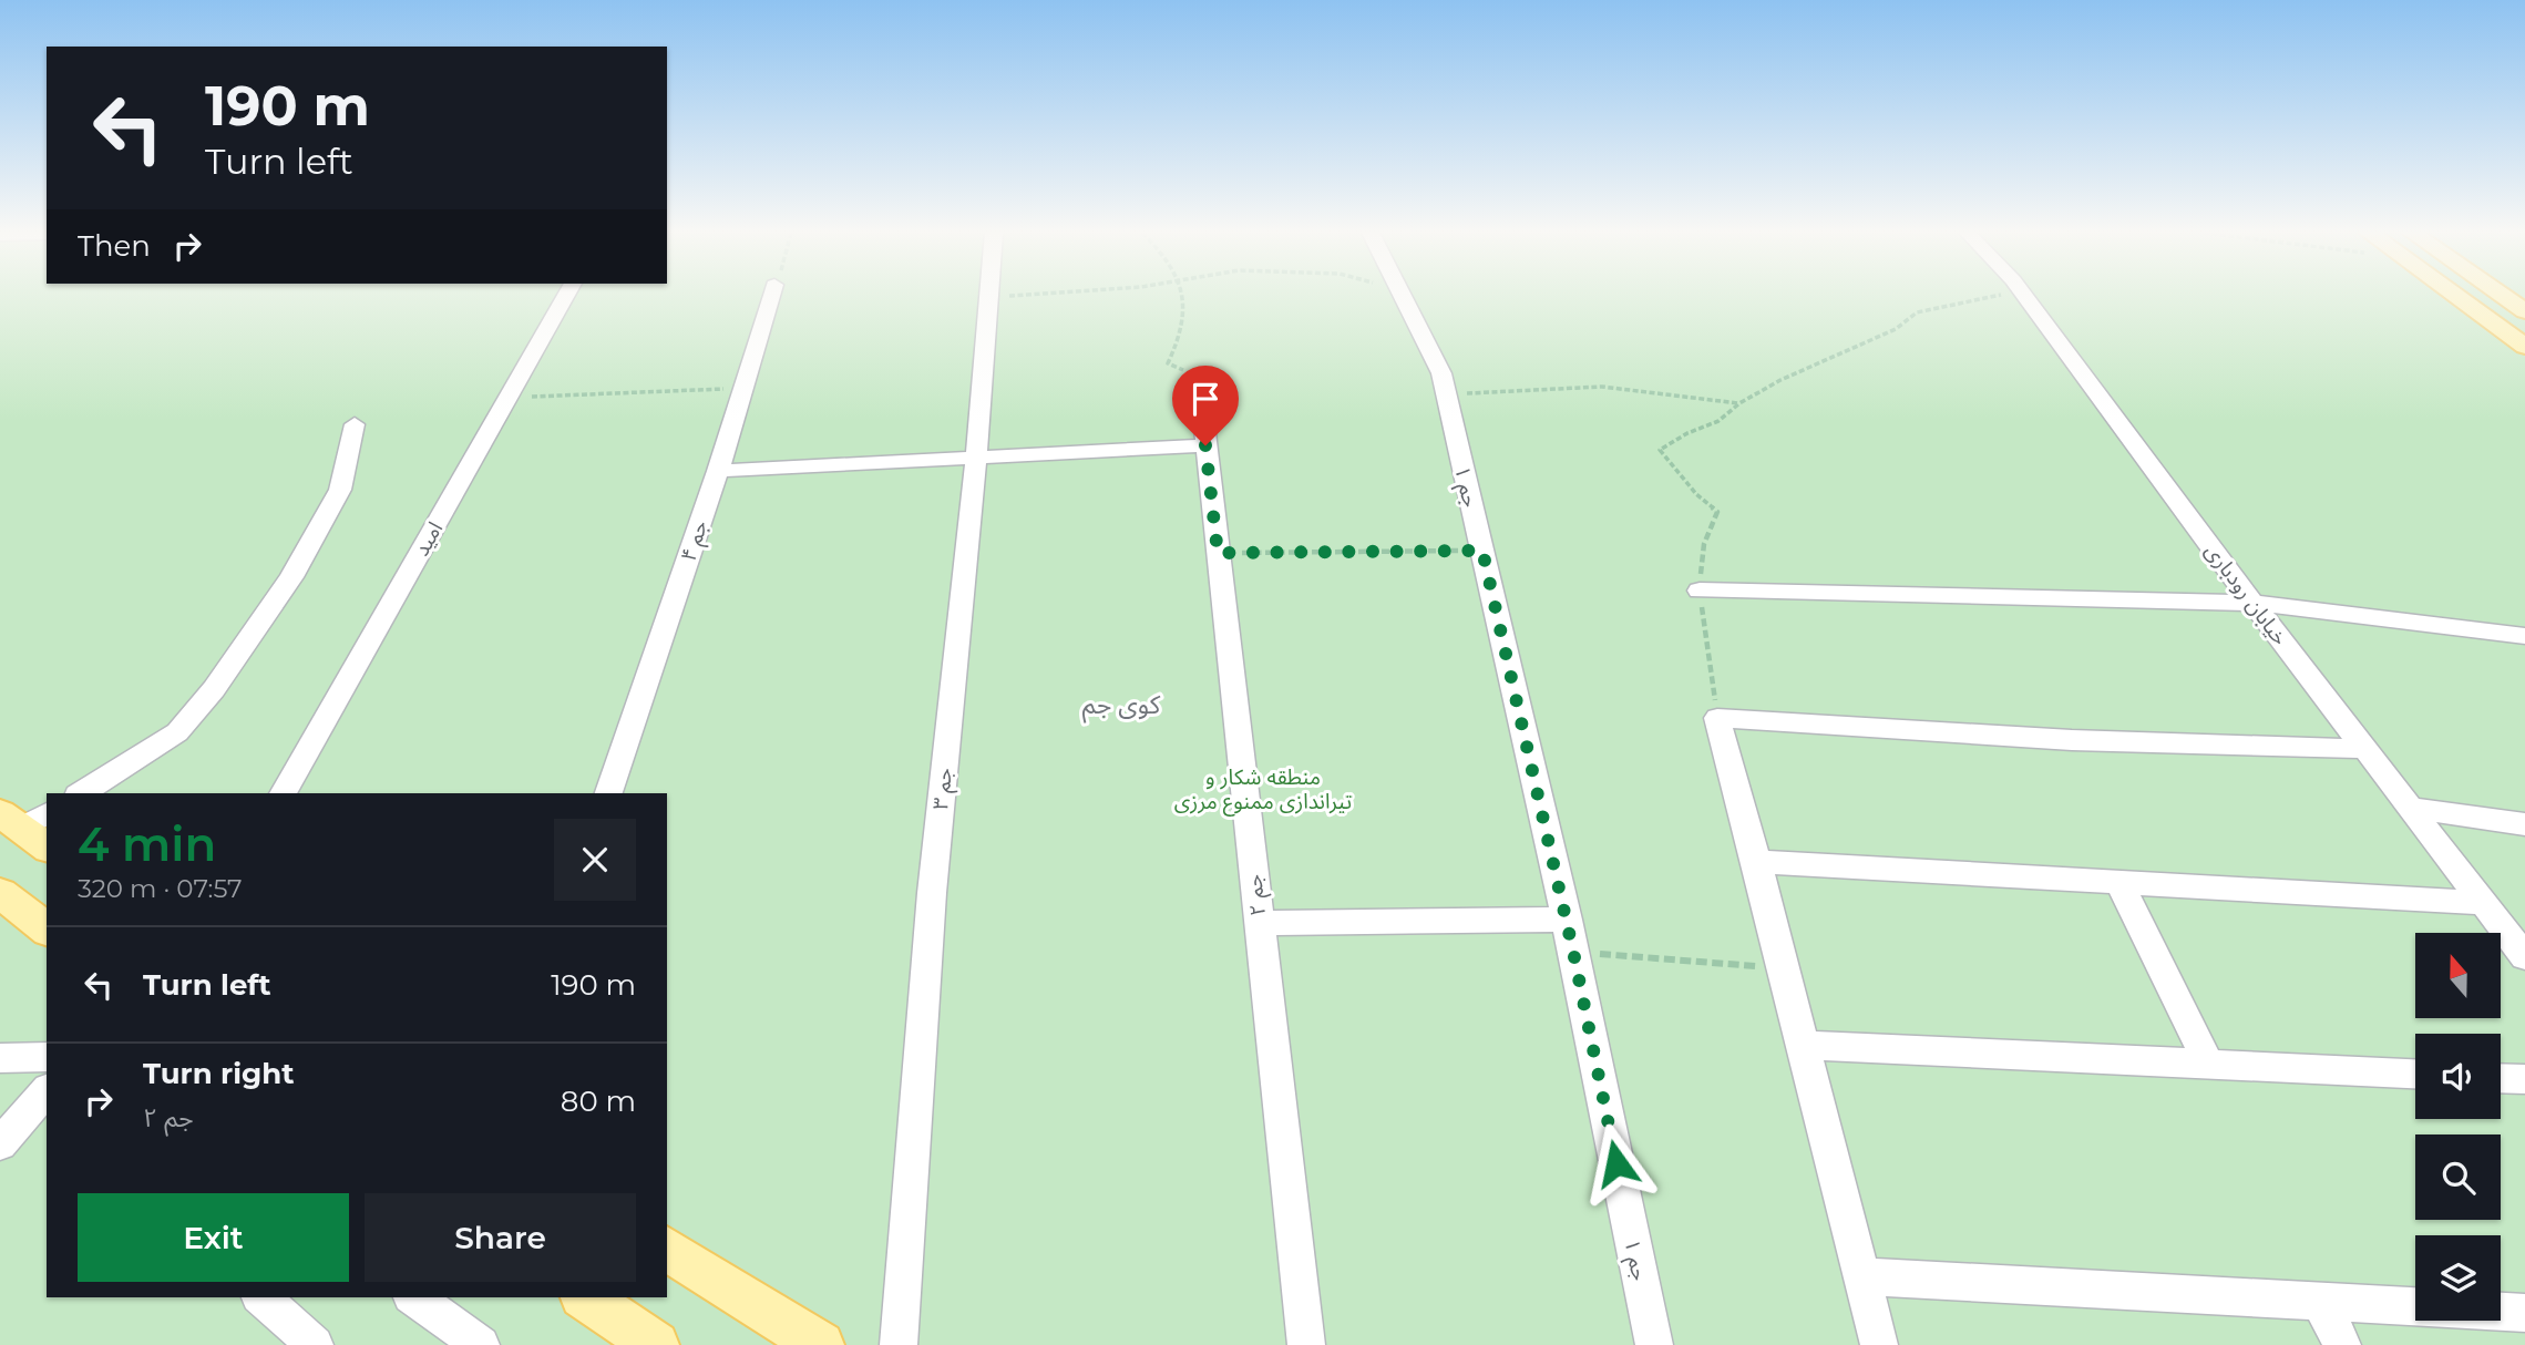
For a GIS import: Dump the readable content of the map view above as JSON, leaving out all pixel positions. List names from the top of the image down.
{
  "streets": {
    "street": [
      "جم ۱",
      "امید",
      "جم ۴",
      "خیابان رودباری",
      "جم ۳",
      "جم ۲"
    ]
  },
  "districts": ["کوی جم"],
  "parks": ["منطقه شکار و تیراندازی ممنوع مرزی"],
  "north": "top",
  "page": {
    "turn": ["190 m", "Turn left"],
    "then": "Then",
    "heading": ["4 min", "320 m · 07:57"],
    "list": [
      {
        "name": "Turn left",
        "value": "190 m"
      },
      {
        "name": "Turn right",
        "note": "جم ۲",
        "value": "80 m"
      }
    ],
    "buttons": ["Exit", "Share"]
  }
}
